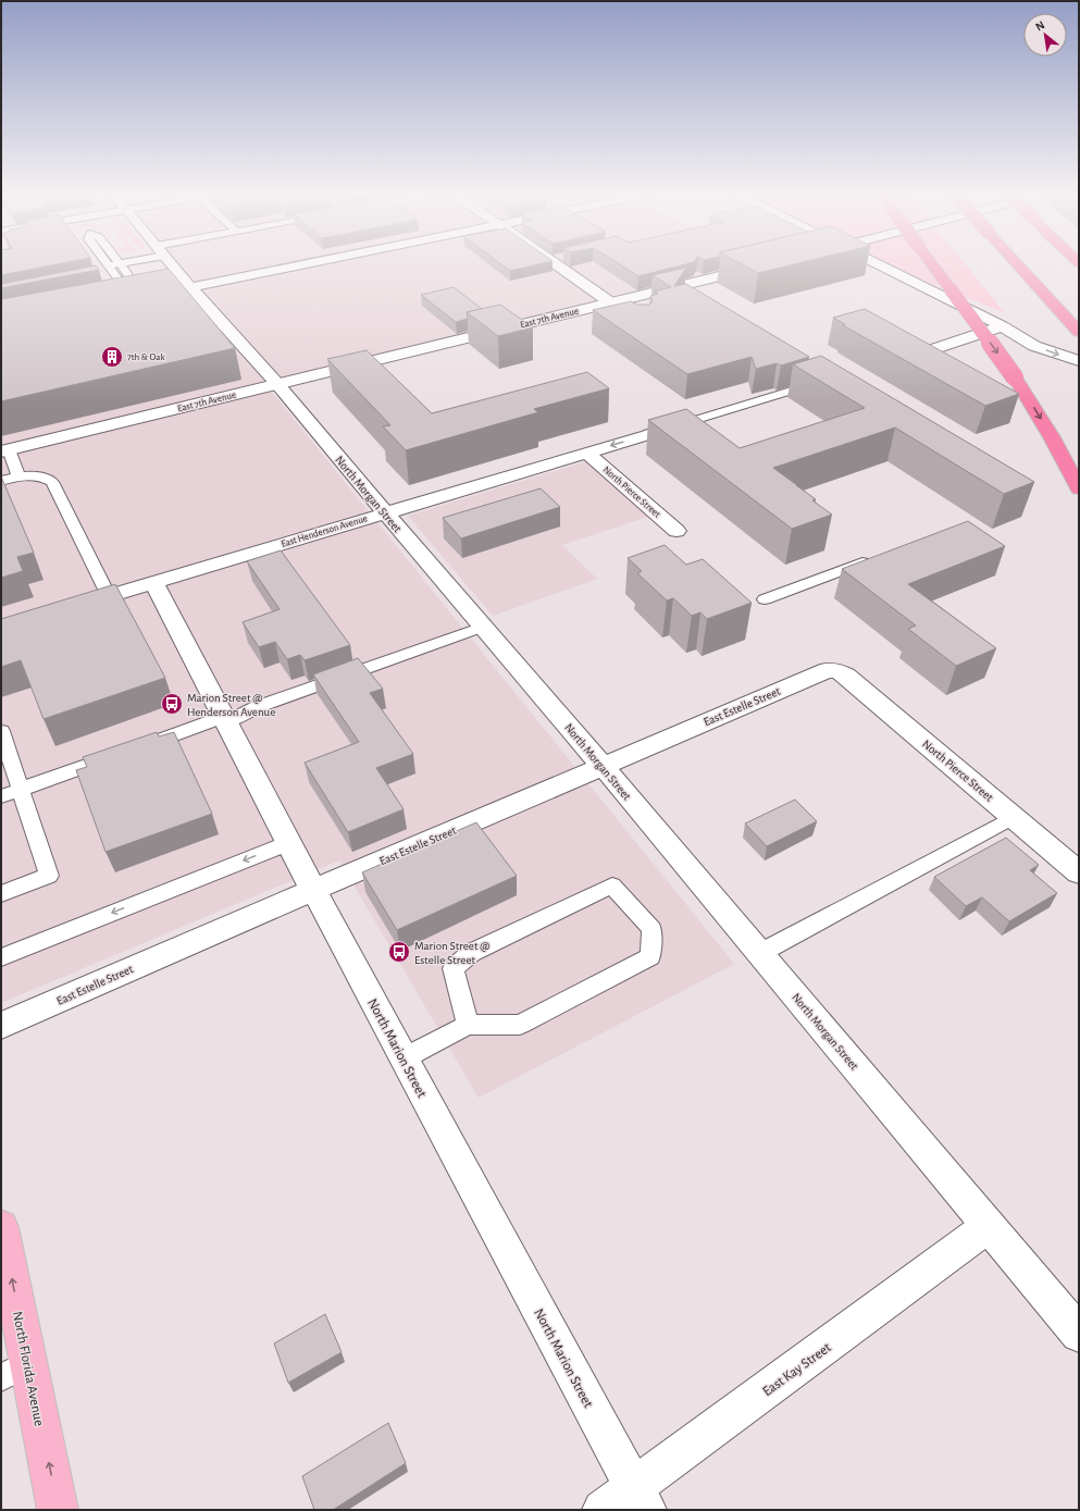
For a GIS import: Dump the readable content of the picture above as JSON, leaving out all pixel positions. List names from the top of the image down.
{
  "streets": {
    "main road": ["North Florida Avenue"],
    "street": [
      "East 7th Avenue",
      "North Pierce Street",
      "North Morgan Street",
      "East Henderson Avenue",
      "East Estelle Street",
      "North Marion Street",
      "East Kay Street"
    ]
  },
  "crossings": [
    ["East 7th Avenue", "North Morgan Street"],
    ["North Pierce Street", "East Henderson Avenue"],
    ["North Pierce Street", "East Estelle Street"],
    ["North Morgan Street", "East Henderson Avenue"],
    ["North Morgan Street", "East Estelle Street"],
    ["North Morgan Street", "East Kay Street"],
    ["East Henderson Avenue", "North Marion Street"],
    ["East Estelle Street", "North Marion Street"],
    ["North Marion Street", "East Kay Street"]
  ],
  "one_way": ["North Florida Avenue"],
  "places": {
    "building": ["7th & Oak"],
    "bus stop": ["Marion Street @ Henderson Avenue", "Marion Street @ Estelle Street"]
  },
  "north": "top left"
}
